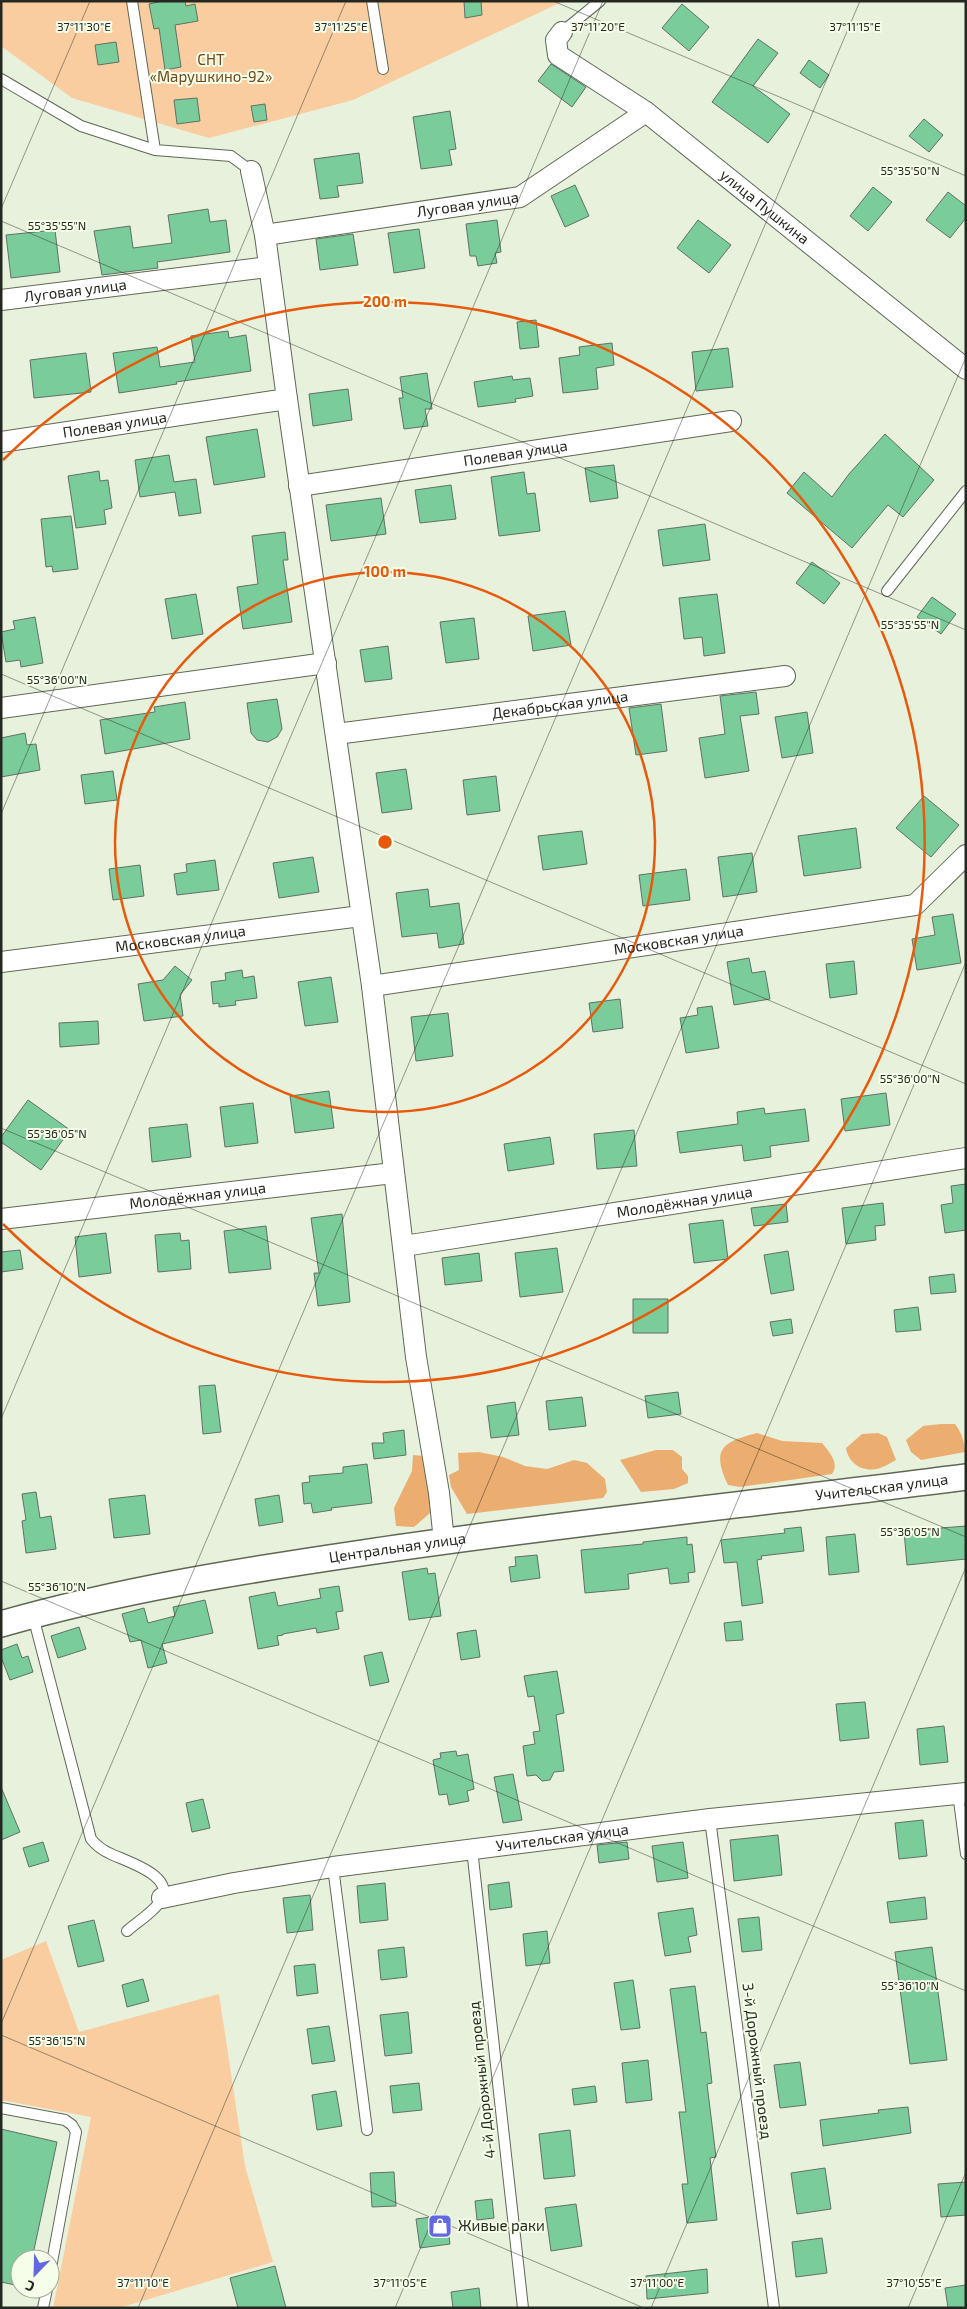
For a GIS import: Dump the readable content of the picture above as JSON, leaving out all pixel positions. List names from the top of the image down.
{
  "streets": {
    "street": [
      "Луговая улица",
      "улица Пушкина",
      "Полевая улица",
      "Декабрьская улица",
      "Московская улица",
      "Молодёжная улица",
      "Учительская улица",
      "Центральная улица"
    ],
    "lane": ["3-й Дорожный проезд", "4-й Дорожный проезд"]
  },
  "crossings": [
    ["Луговая улица", "улица Пушкина"],
    ["Учительская улица", "Центральная улица"],
    ["Учительская улица", "3-й Дорожный проезд"],
    ["Учительская улица", "4-й Дорожный проезд"]
  ],
  "parks": ["СНТ «Марушкино-92»"],
  "places": {
    "shop": ["Живые раки"]
  },
  "north": "bottom left",
  "coordinates": [
    "37°11'30\"E",
    "37°11'25\"E",
    "37°11'15\"E",
    "37°11'20\"E",
    "55°35'50\"N",
    "55°35'55\"N",
    "55°36'00\"N",
    "55°36'05\"N",
    "55°36'10\"N",
    "55°36'15\"N",
    "37°11'10\"E",
    "37°11'05\"E",
    "37°11'00\"E",
    "37°10'55\"E"
  ],
  "rings": ["200 m", "100 m"]
}
